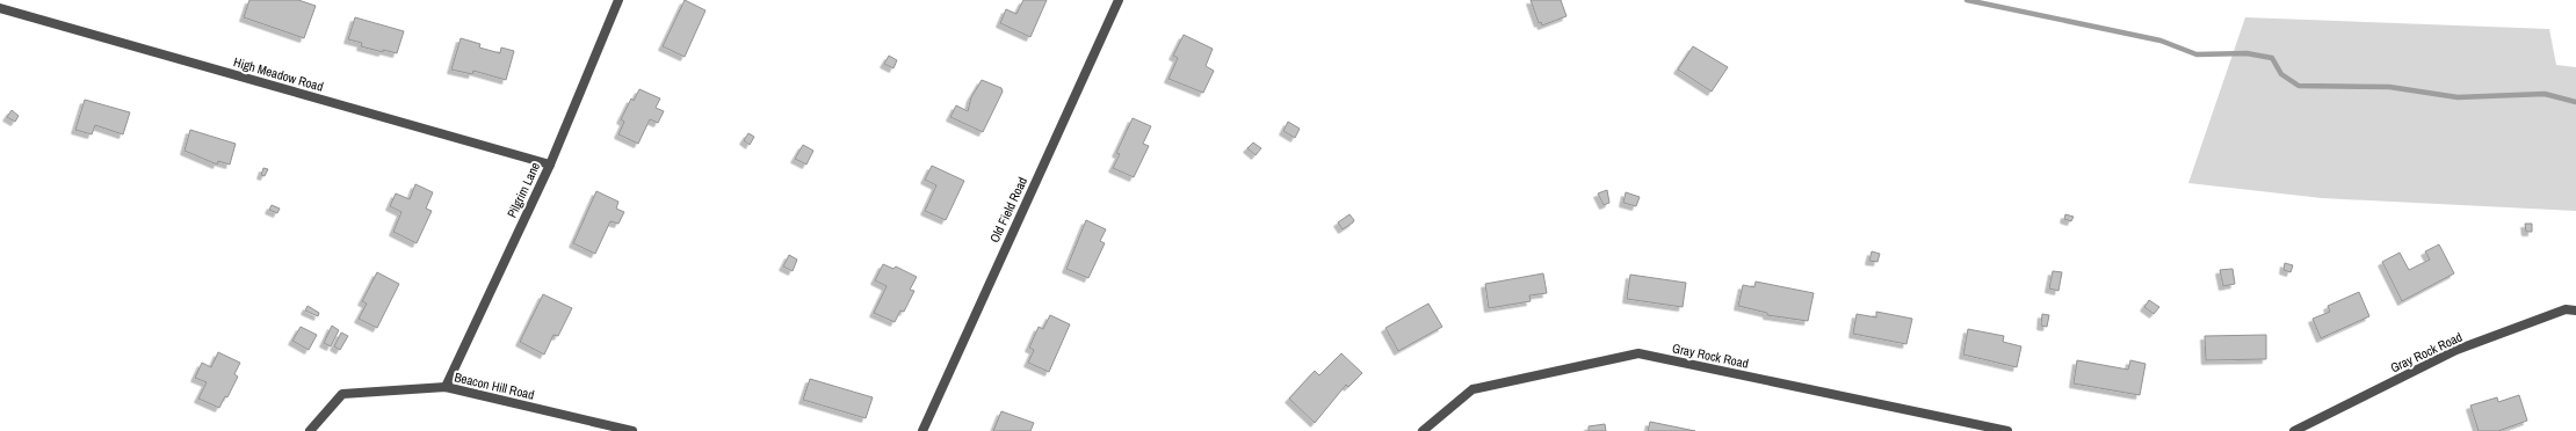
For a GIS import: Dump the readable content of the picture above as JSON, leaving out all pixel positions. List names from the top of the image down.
{
  "streets": {
    "street": [
      "High Meadow Road",
      "Pilgrim Lane",
      "Old Field Road",
      "Gray Rock Road",
      "Beacon Hill Road"
    ]
  },
  "crossings": [
    ["High Meadow Road", "Pilgrim Lane"],
    ["Pilgrim Lane", "Beacon Hill Road"]
  ]
}
